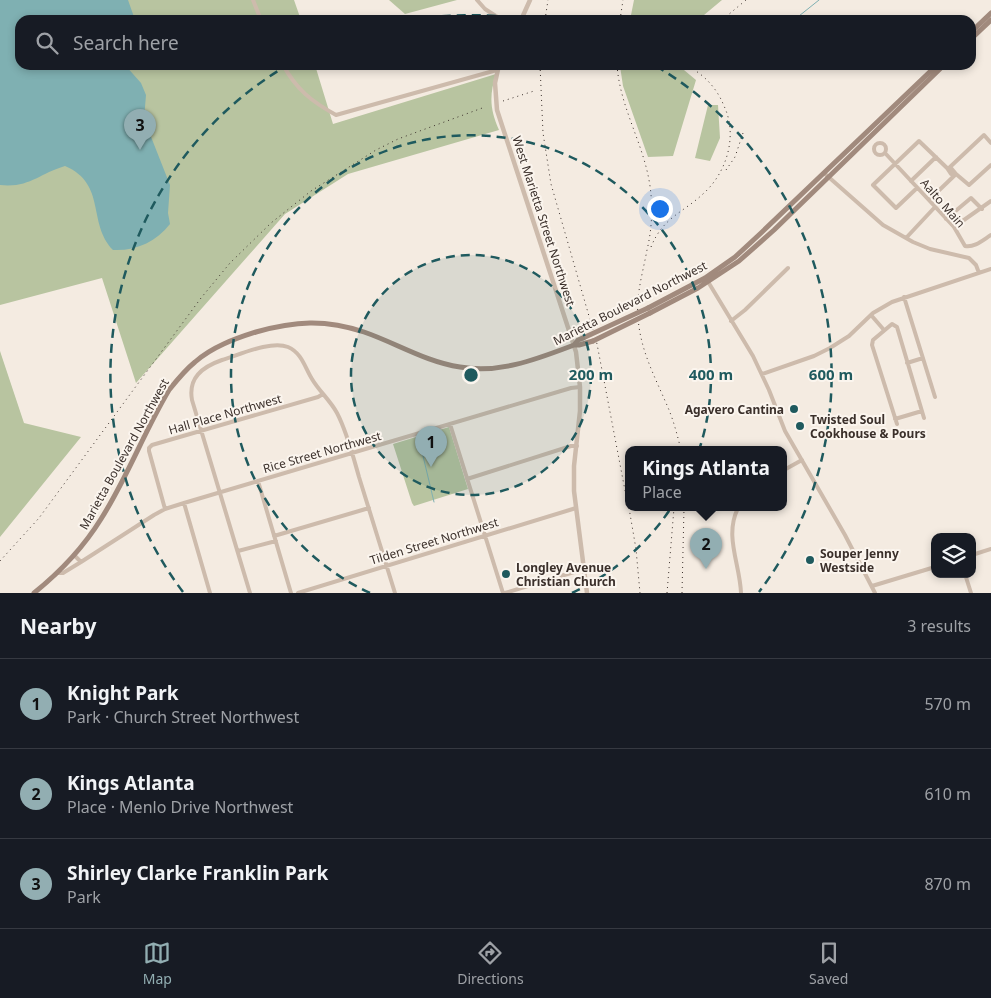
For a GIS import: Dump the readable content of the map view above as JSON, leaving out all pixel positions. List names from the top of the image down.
{
  "streets": {
    "main road": ["Marietta Boulevard Northwest"],
    "street": [
      "Aalto Main",
      "West Marietta Street Northwest",
      "Hall Place Northwest",
      "Rice Street Northwest",
      "Tilden Street Northwest"
    ]
  },
  "crossings": [
    ["West Marietta Street Northwest", "Marietta Boulevard Northwest"],
    ["West Marietta Street Northwest", "Rice Street Northwest"],
    ["West Marietta Street Northwest", "Tilden Street Northwest"],
    ["Marietta Boulevard Northwest", "Rice Street Northwest"],
    ["Hall Place Northwest", "Rice Street Northwest"]
  ],
  "places": [
    "Agavero Cantina",
    "Twisted Soul Cookhouse & Pours",
    "Souper Jenny Westside",
    "Longley Avenue Christian Church"
  ],
  "page": {
    "search": "Search here",
    "pins": ["3", "1", "2"],
    "popup": ["Kings Atlanta", "Place"],
    "heading": ["Nearby", "3 results"],
    "list": [
      {
        "mark": "1",
        "name": "Knight Park",
        "note": "Park · Church Street Northwest",
        "value": "570 m"
      },
      {
        "mark": "2",
        "name": "Kings Atlanta",
        "note": "Place · Menlo Drive Northwest",
        "value": "610 m"
      },
      {
        "mark": "3",
        "name": "Shirley Clarke Franklin Park",
        "note": "Park",
        "value": "870 m"
      }
    ],
    "nav": ["Map", "Directions", "Saved"]
  },
  "rings": ["200 m", "400 m", "600 m"]
}
